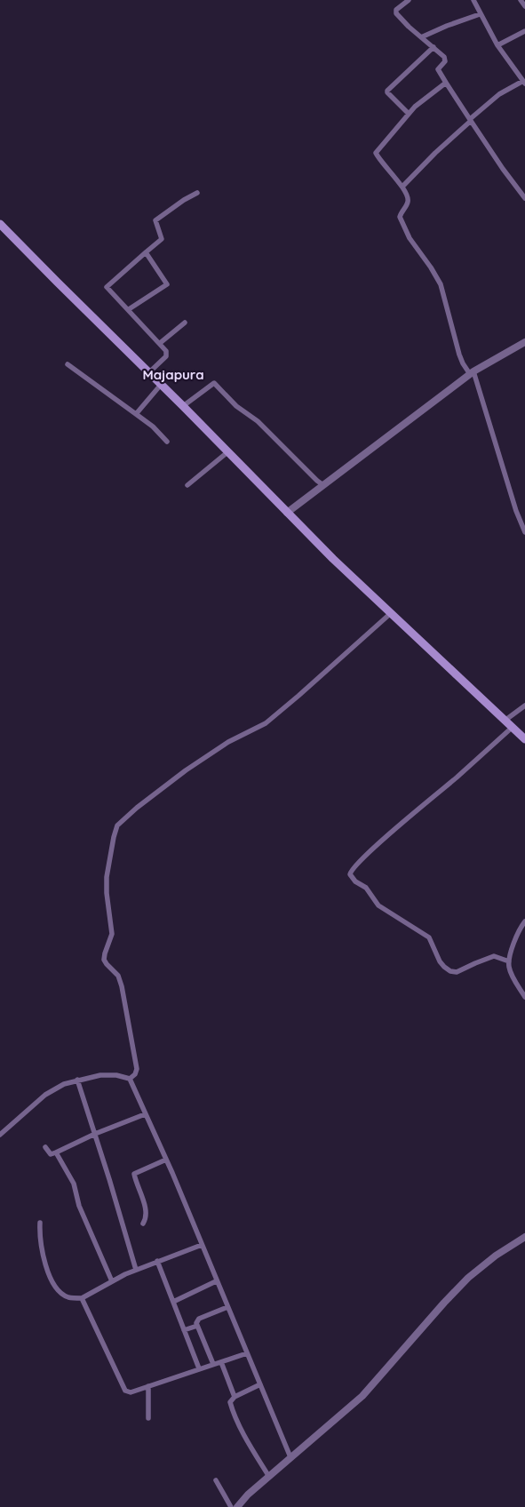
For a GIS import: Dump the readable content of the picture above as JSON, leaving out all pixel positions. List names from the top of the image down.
{
  "districts": ["Majapura"]
}
